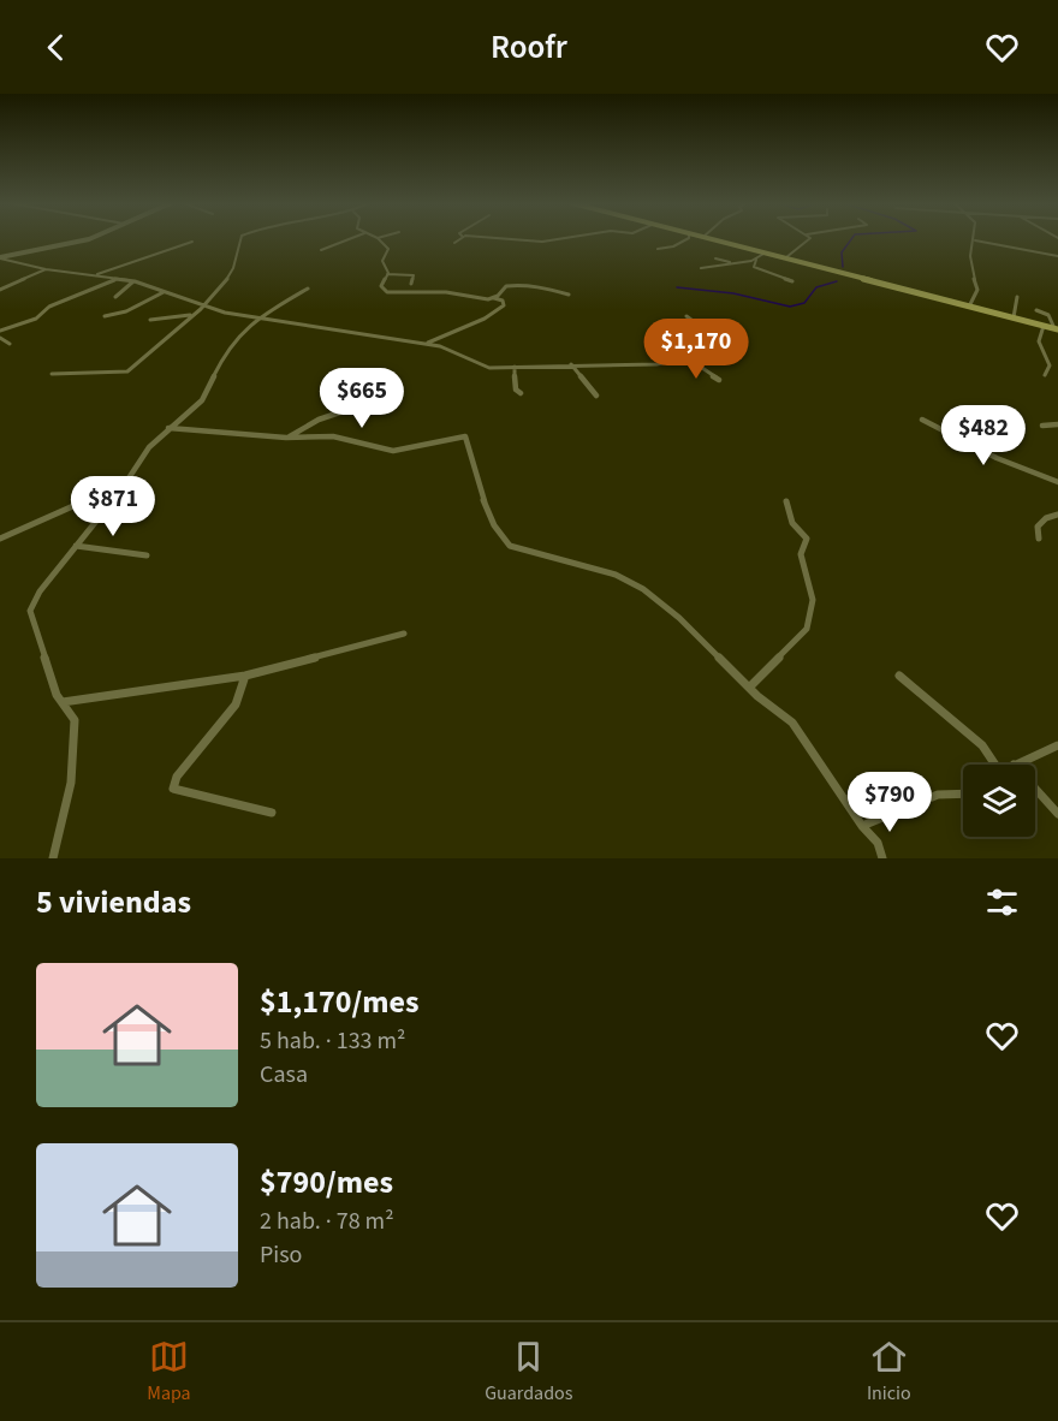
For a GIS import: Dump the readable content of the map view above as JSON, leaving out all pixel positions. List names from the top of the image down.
{
  "page": {
    "header": "Roofr",
    "price": [
      "$1,170",
      "$665",
      "$482",
      "$871",
      "$790"
    ],
    "heading": "5 viviendas",
    "list": [
      {
        "name": "$1,170/mes",
        "note": "5 hab. · 133 m² · Casa"
      },
      {
        "name": "$790/mes",
        "note": "2 hab. · 78 m² · Piso"
      }
    ],
    "tabs": ["Mapa", "Guardados", "Inicio"]
  }
}
